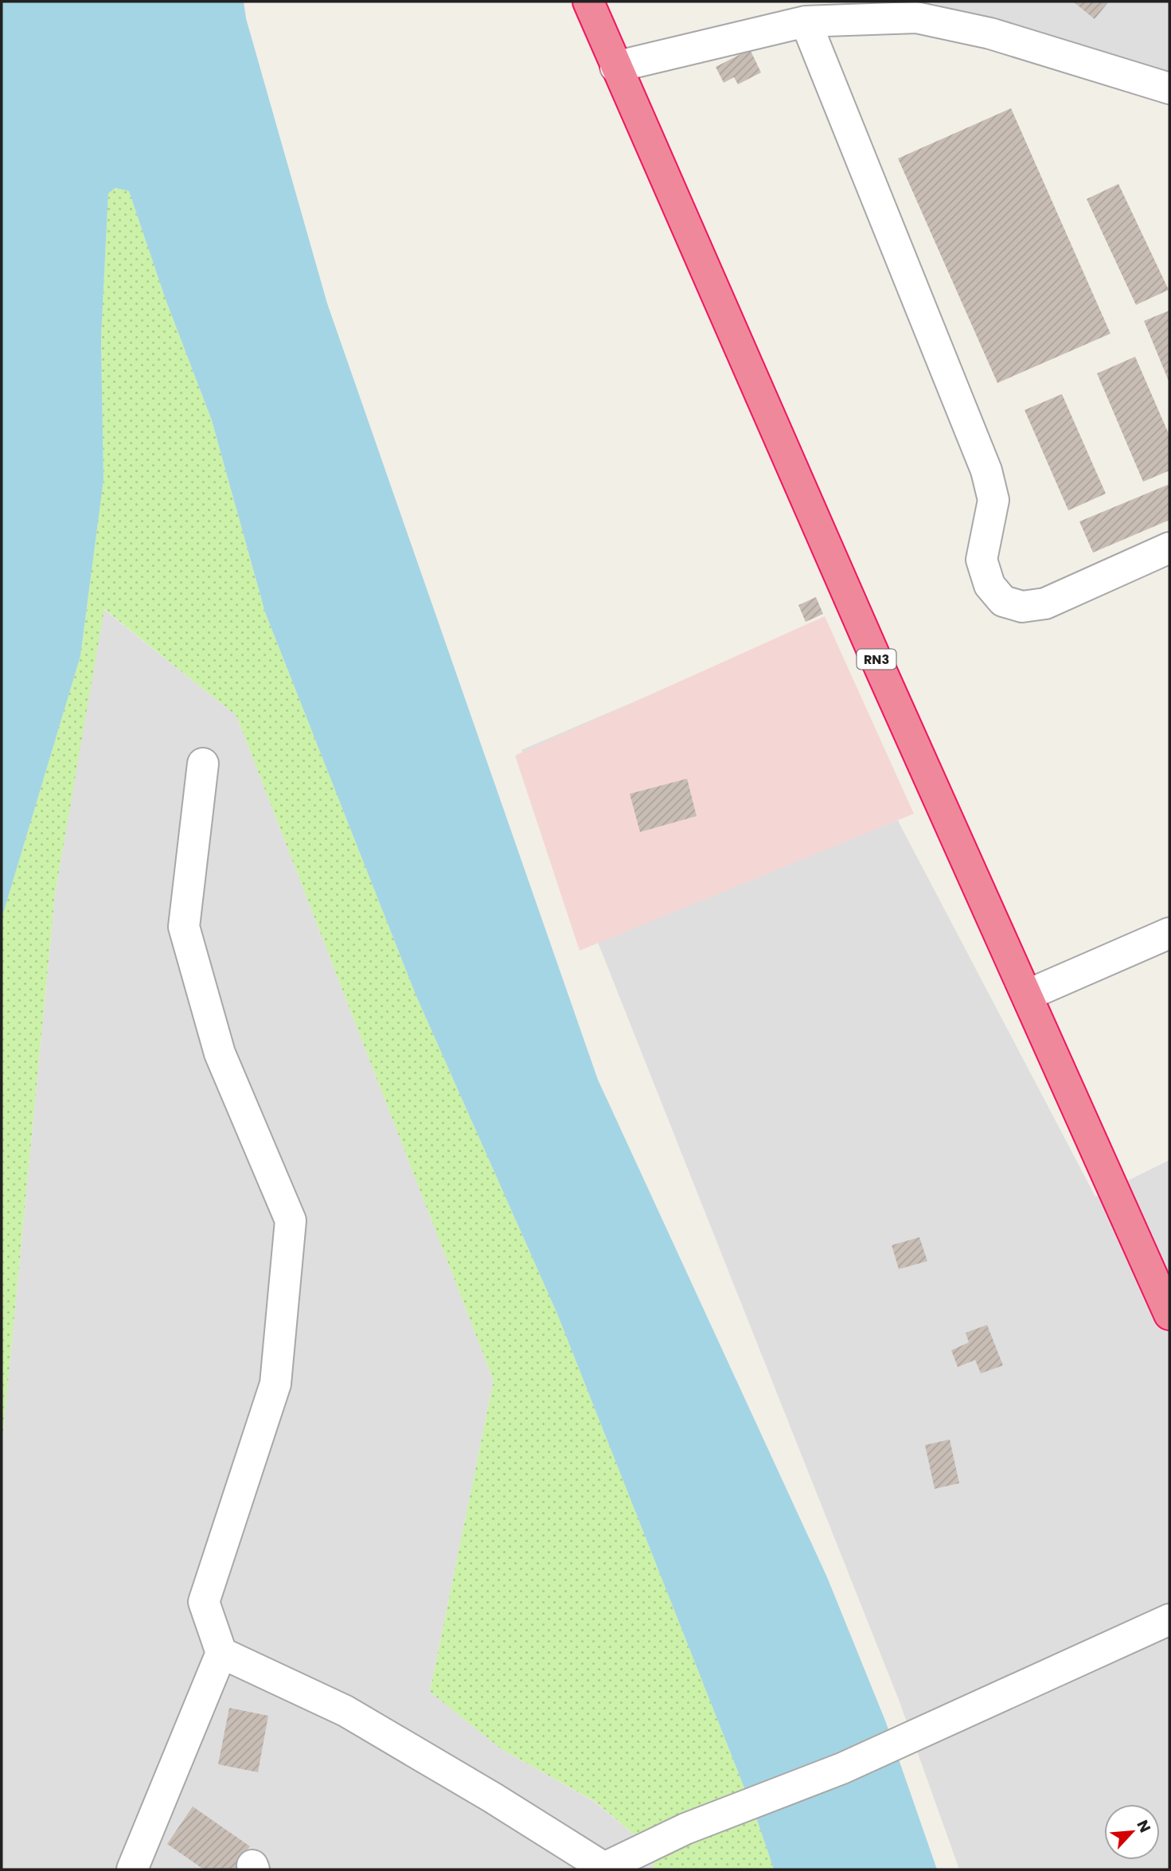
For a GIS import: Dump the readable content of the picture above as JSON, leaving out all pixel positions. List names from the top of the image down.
{
  "streets": {
    "highway": ["RN3"]
  },
  "north": "top right"
}
